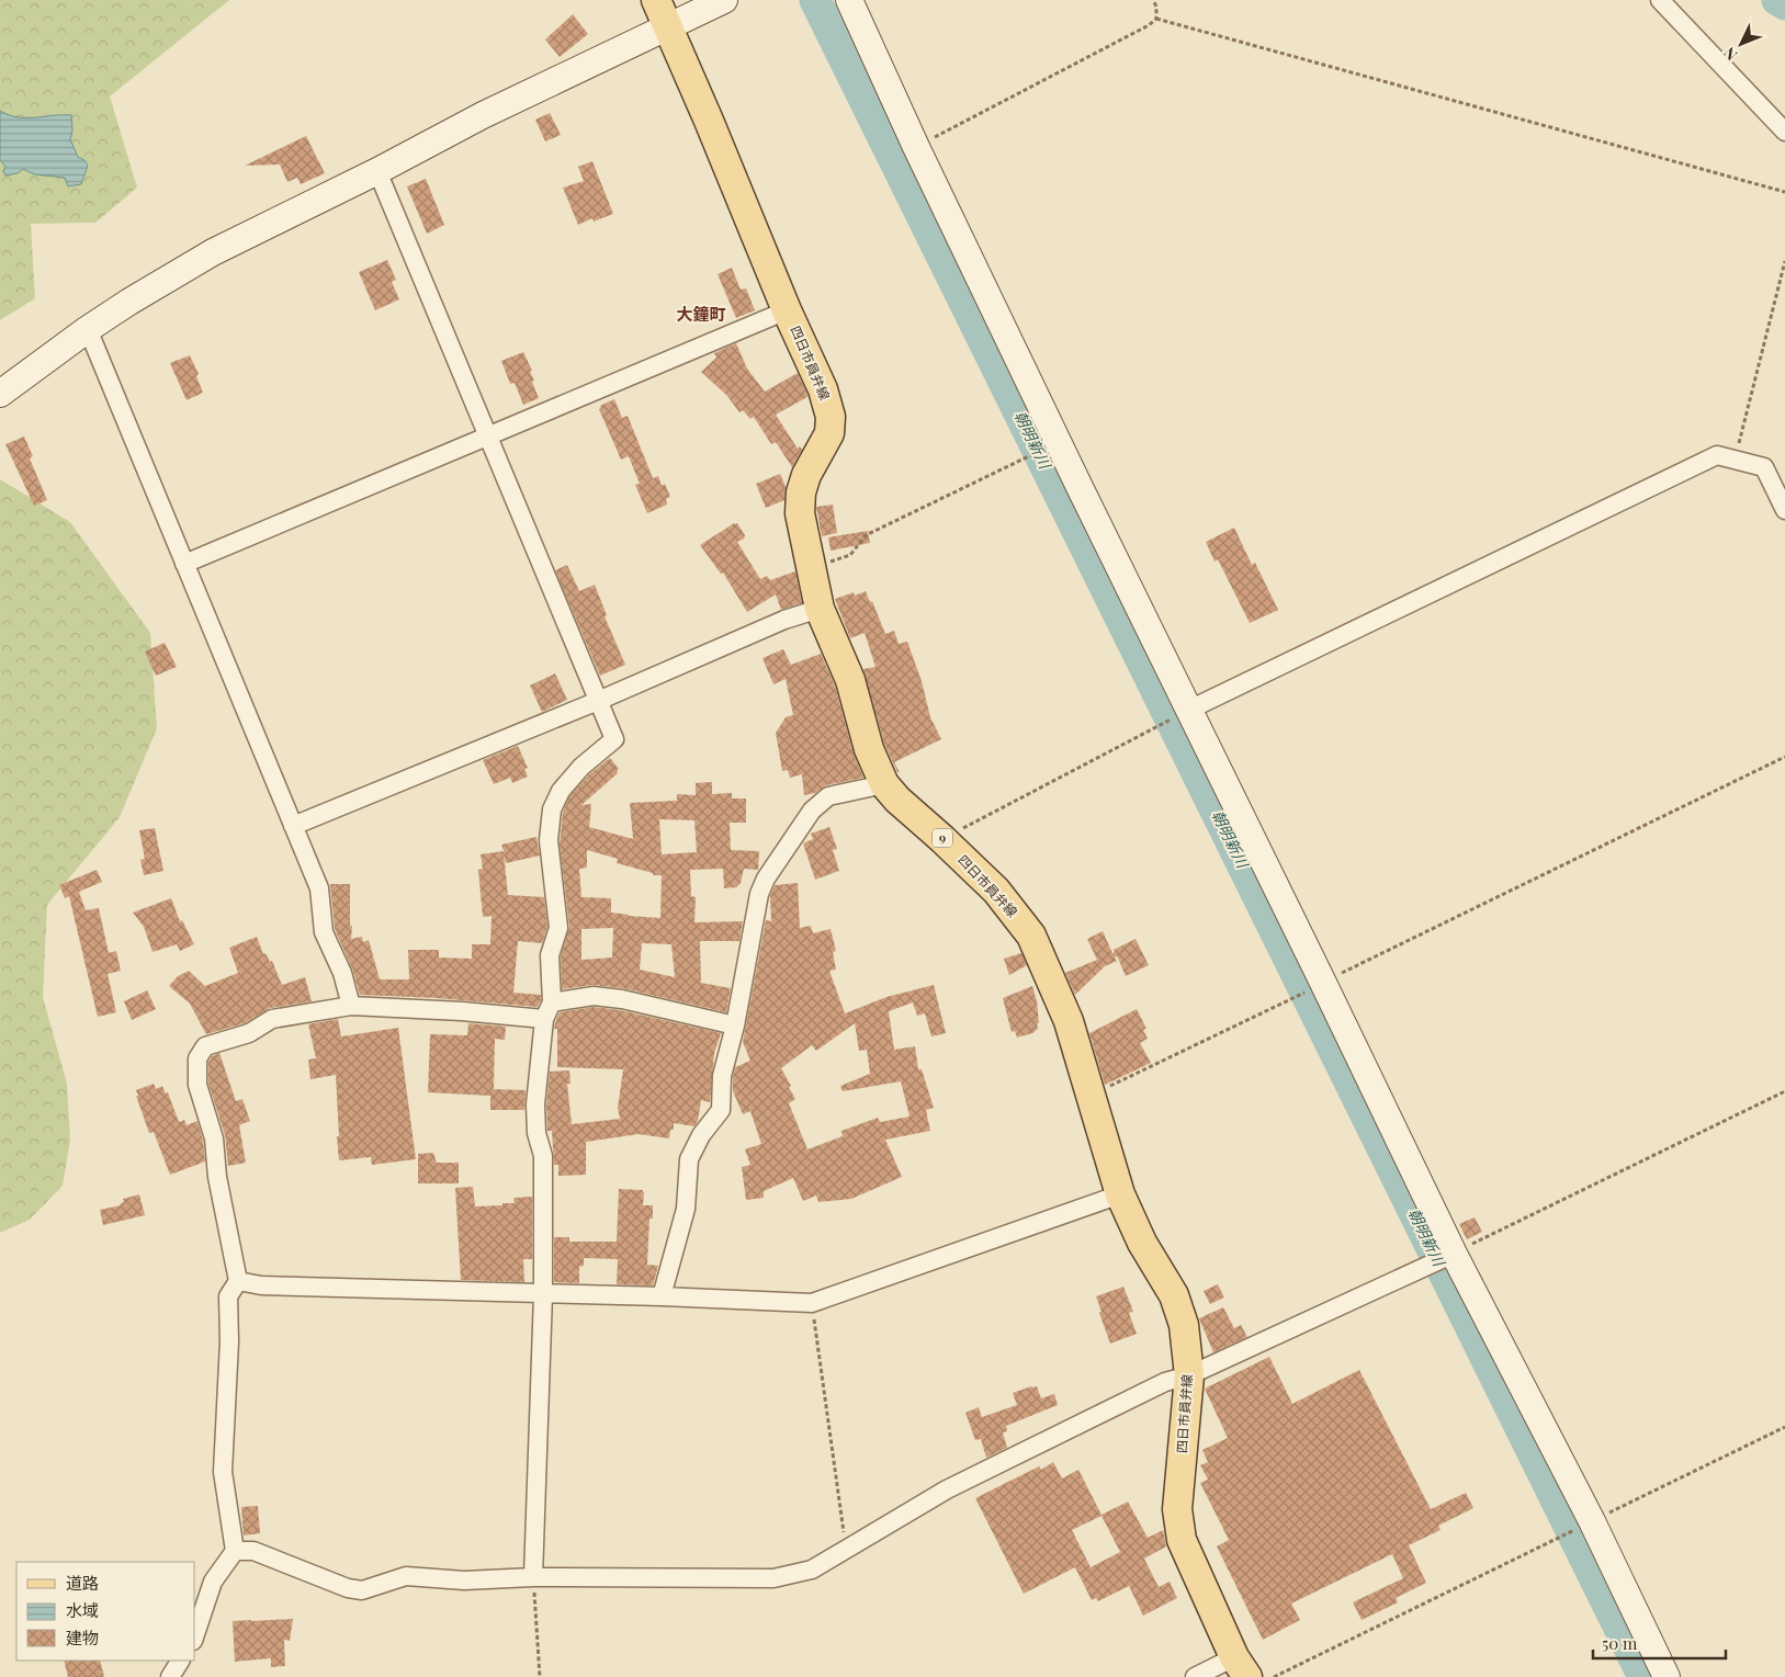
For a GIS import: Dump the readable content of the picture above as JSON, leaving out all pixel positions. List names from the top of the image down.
{
  "streets": {
    "main road": ["四日市員弁線", "9"]
  },
  "districts": ["大鐘町"],
  "water": ["朝明新川"],
  "legend": ["道路", "水域", "建物"],
  "scale_bar": "50 m",
  "north": "bottom left"
}
